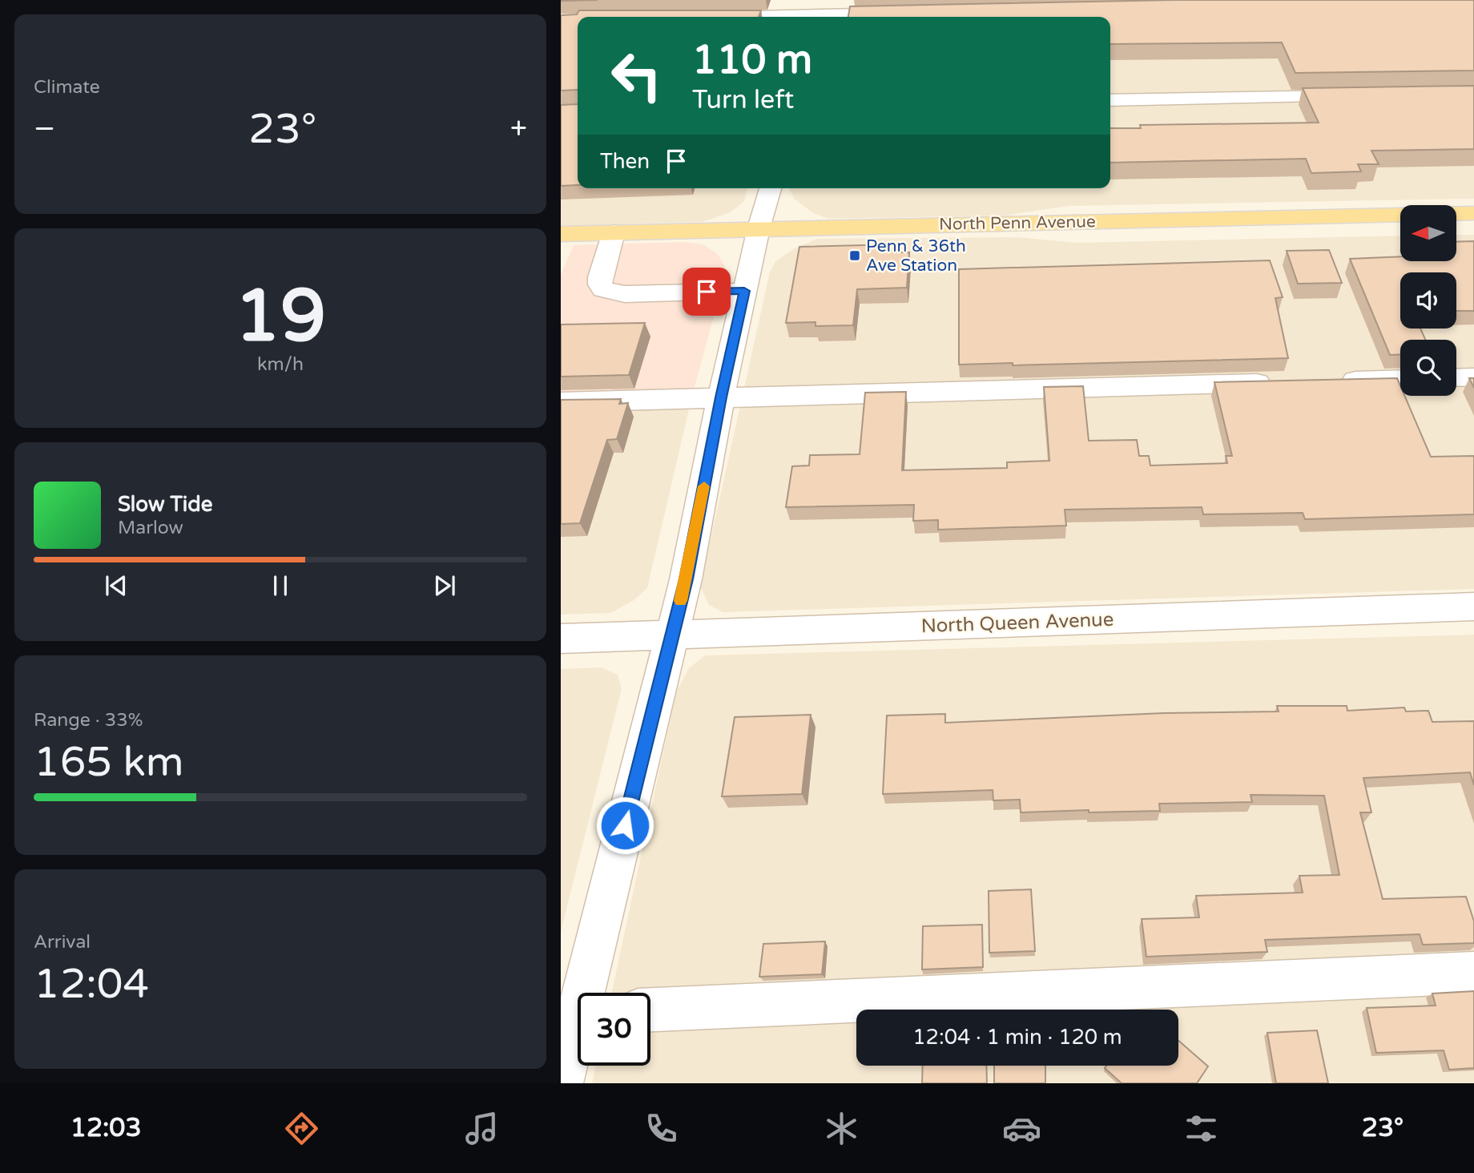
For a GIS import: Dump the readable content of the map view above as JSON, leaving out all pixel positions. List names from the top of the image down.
{
  "streets": {
    "main road": ["North Penn Avenue"],
    "street": ["North Queen Avenue"]
  },
  "places": {
    "transit": ["Penn & 36th Ave Station"]
  },
  "north": "left",
  "page": {
    "tile": [
      "Climate",
      ["19", "km/h"],
      ["Range · 33%", "165 km"],
      ["Arrival", "12:04"]
    ],
    "turn": ["110 m", "Turn left"],
    "heat": ["−", "23°", "+"],
    "then": "Then",
    "song": ["Slow Tide", "Marlow"],
    "limit": "30",
    "trip": "12:04 · 1 min · 120 m",
    "tabs": ["12:03", "23°"]
  }
}
